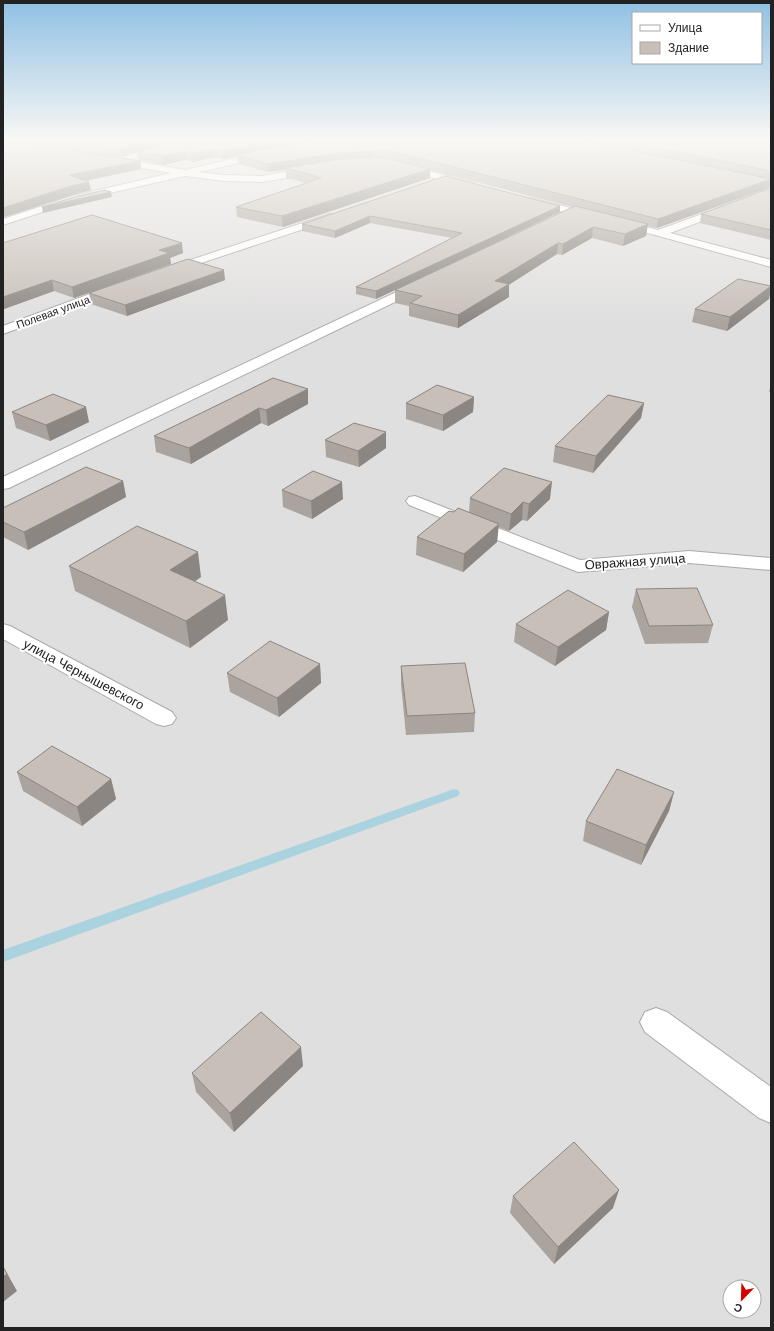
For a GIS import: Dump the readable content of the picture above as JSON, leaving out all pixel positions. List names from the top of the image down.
{
  "streets": {
    "street": ["Полевая улица", "Овражная улица", "улица Чернышевского"]
  },
  "legend": ["Улица", "Здание"],
  "north": "bottom left"
}
